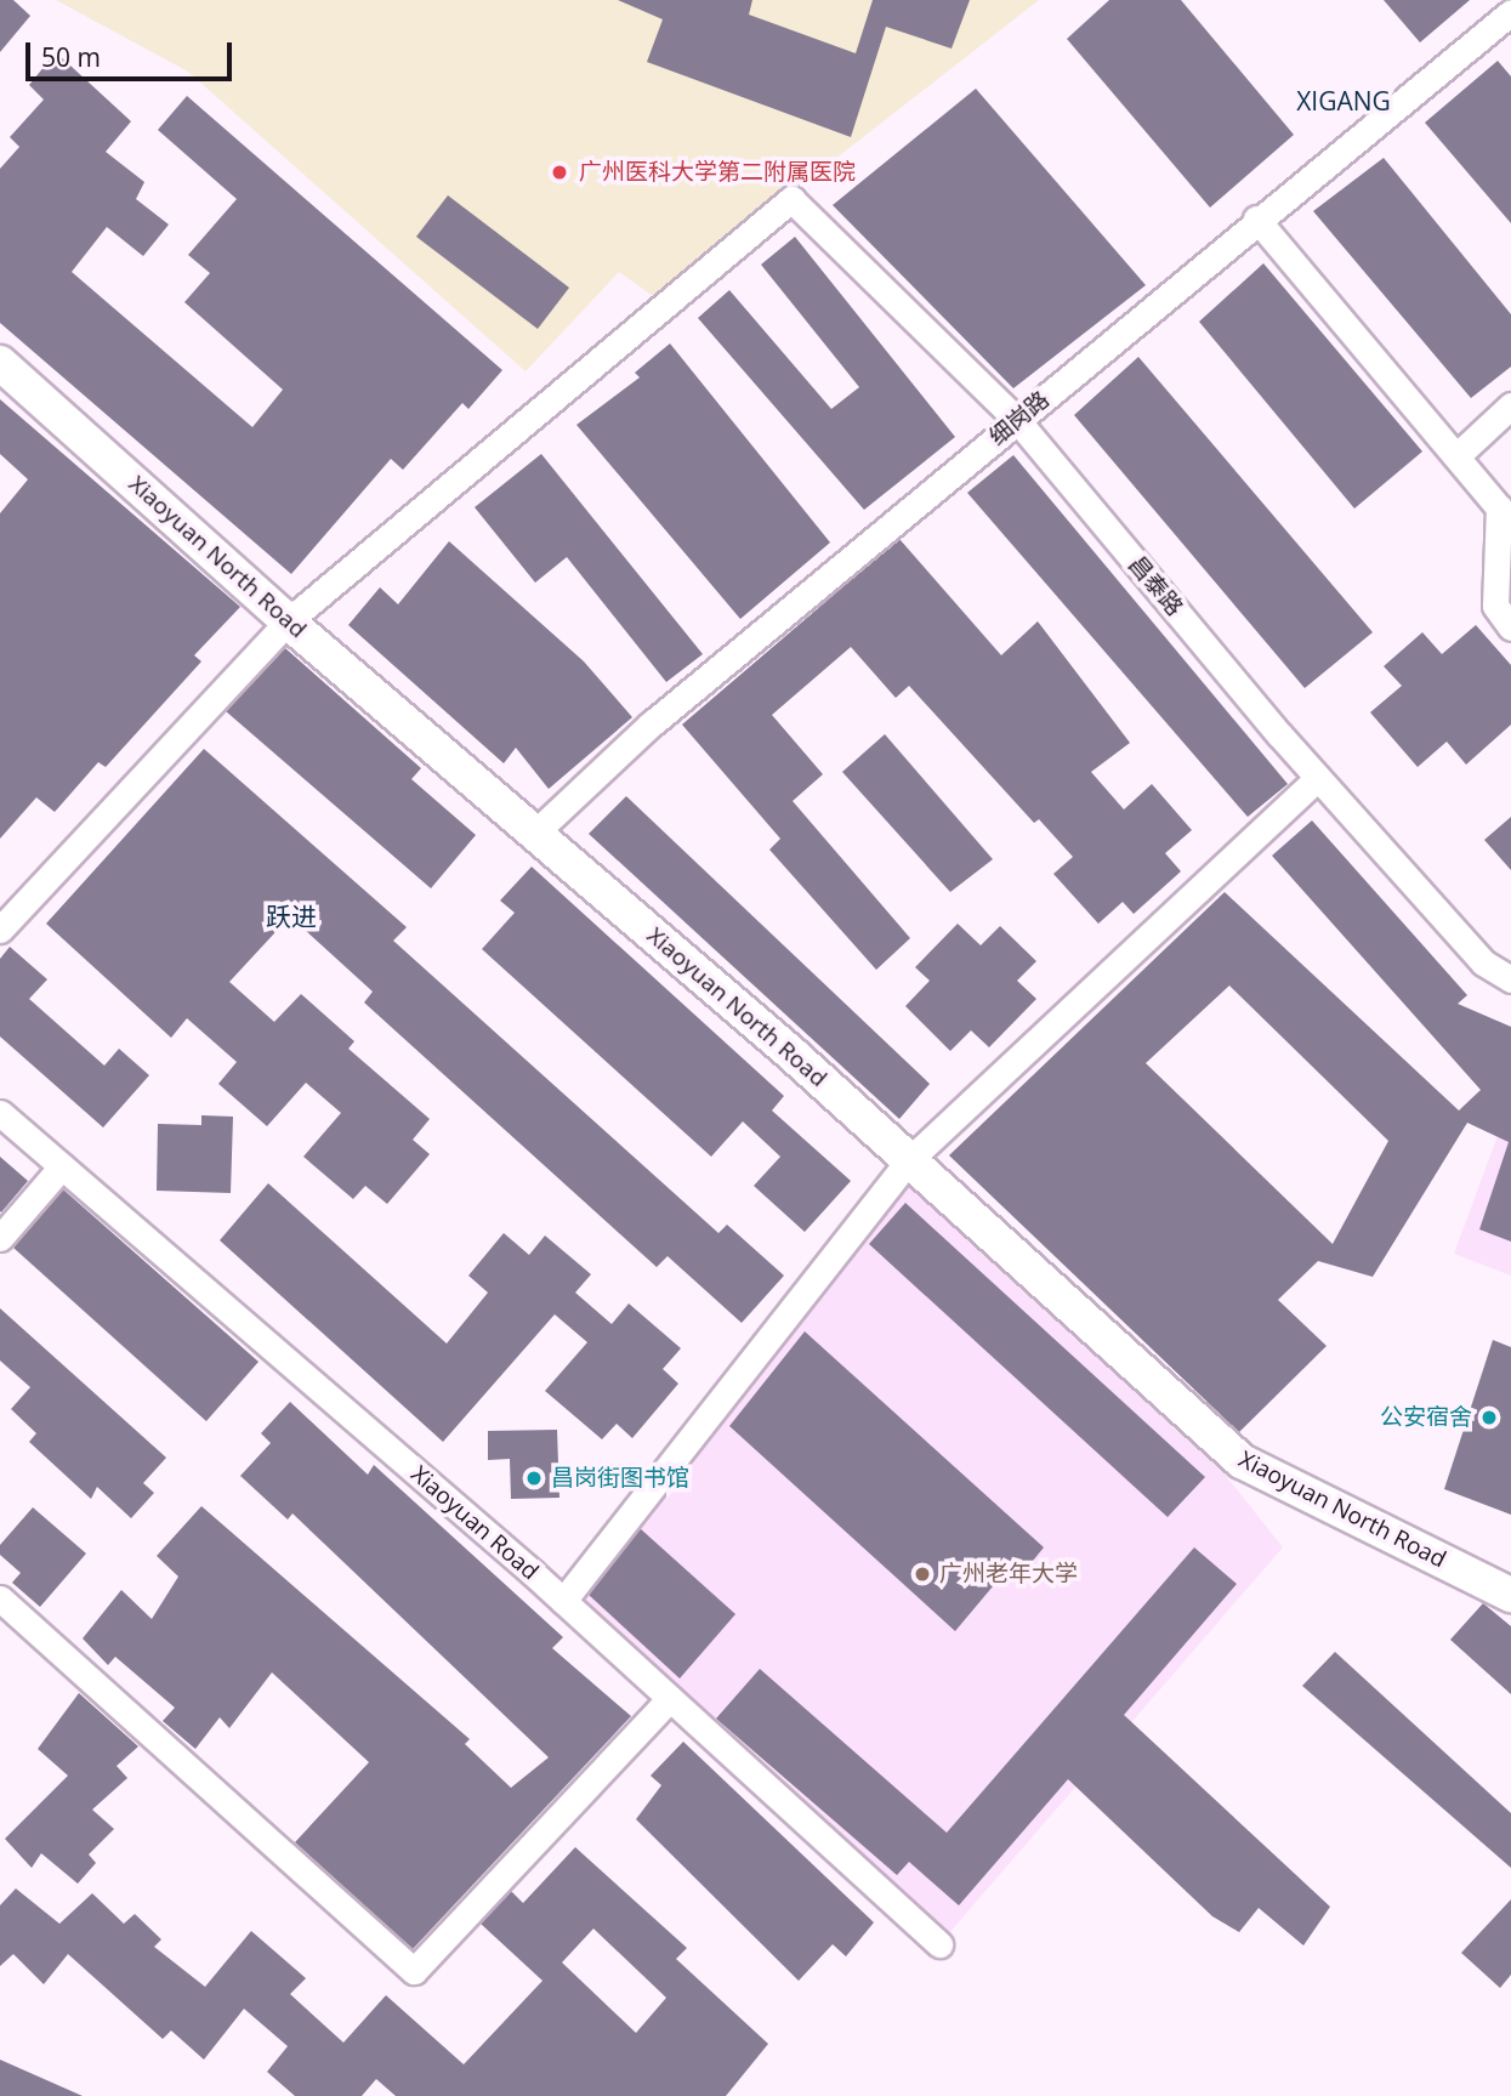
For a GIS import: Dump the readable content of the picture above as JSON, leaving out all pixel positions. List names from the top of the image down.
{
  "streets": {
    "street": [
      "细岗路",
      "Xiaoyuan North Road",
      "昌泰路",
      "Xiaoyuan Road"
    ]
  },
  "crossings": [
    ["细岗路", "Xiaoyuan North Road"],
    ["细岗路", "昌泰路"],
    ["Xiaoyuan North Road", "昌泰路"]
  ],
  "districts": ["XIGANG", "跃进"],
  "places": [
    "广州医科大学第二附属医院",
    "公安宿舍",
    "昌岗街图书馆",
    "广州老年大学"
  ],
  "scale_bar": "50 m"
}
